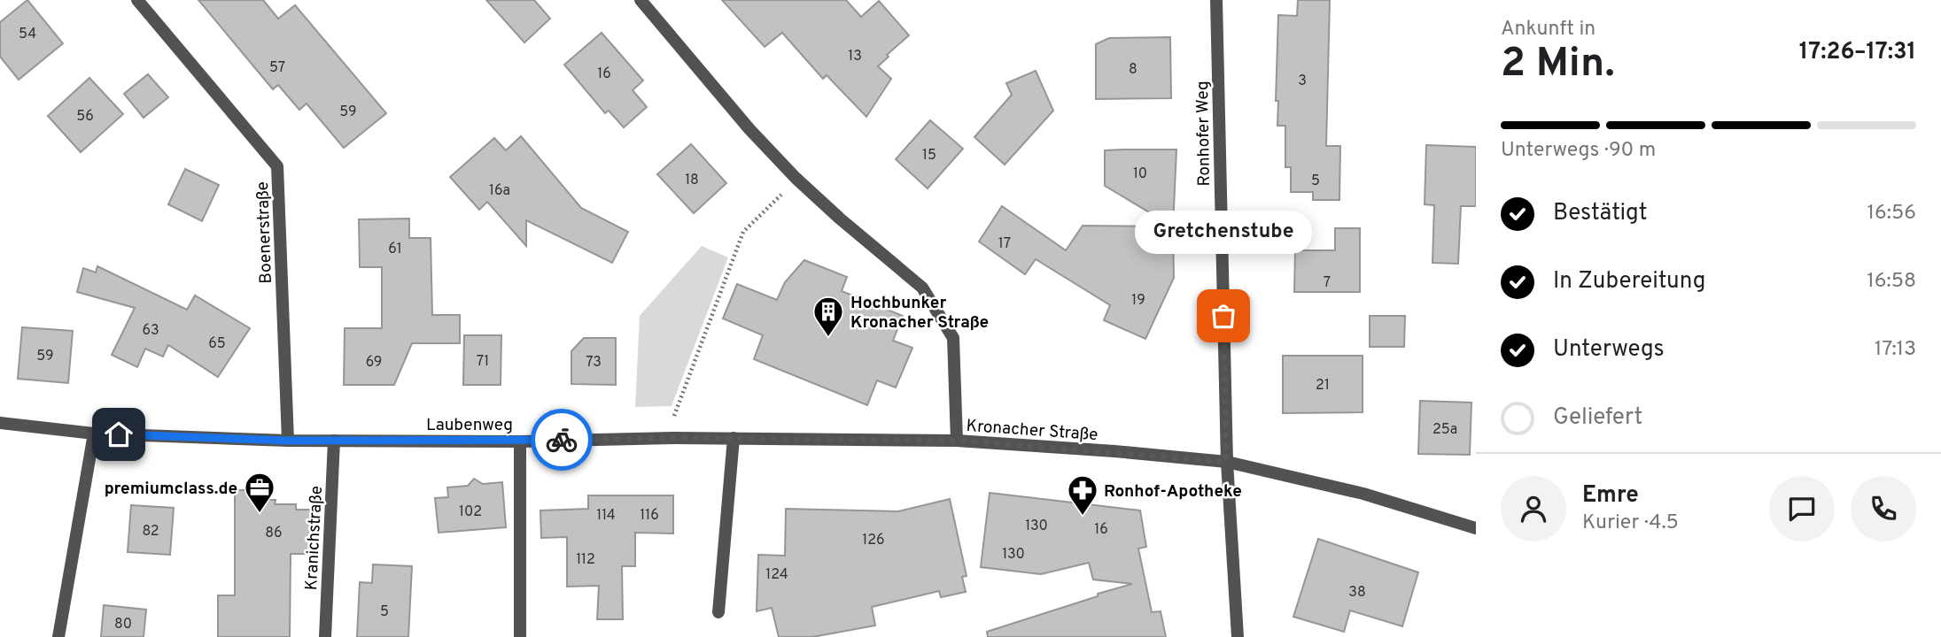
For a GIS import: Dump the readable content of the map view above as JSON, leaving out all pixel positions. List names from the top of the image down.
{
  "streets": {
    "street": [
      "Ronhofer Weg",
      "Boenerstraße",
      "Laubenweg",
      "Kronacher Straße",
      "Kranichstraße"
    ]
  },
  "crossings": [
    ["Ronhofer Weg", "Kronacher Straße"],
    ["Boenerstraße", "Laubenweg"],
    ["Laubenweg", "Kronacher Straße"],
    ["Laubenweg", "Kranichstraße"]
  ],
  "places": {
    "other": ["Gretchenstube"],
    "building": ["Hochbunker Kronacher Straße"],
    "office": ["premiumclass.de"],
    "pharmacy": ["Ronhof-Apotheke"]
  },
  "house_numbers": [
    "54",
    "13",
    "57",
    "8",
    "16",
    "3",
    "59",
    "56",
    "15",
    "10",
    "18",
    "5",
    "16a",
    "17",
    "61",
    "7",
    "19",
    "63",
    "65",
    "59",
    "71",
    "69",
    "73",
    "21",
    "25a",
    "102",
    "114",
    "116",
    "130",
    "16",
    "82",
    "86",
    "126",
    "130",
    "112",
    "124",
    "38",
    "5",
    "80"
  ],
  "page": {
    "heading": ["2 Min.", "Ankunft in", "17:26–17:31"],
    "panel": ["Emre", "Kurier · 4.5"],
    "bar": "Unterwegs · 90 m",
    "list": [
      ["Bestätigt", "16:56"],
      ["In Zubereitung", "16:58"],
      ["Unterwegs", "17:13"],
      "Geliefert"
    ],
    "bubble": "Gretchenstube"
  }
}
